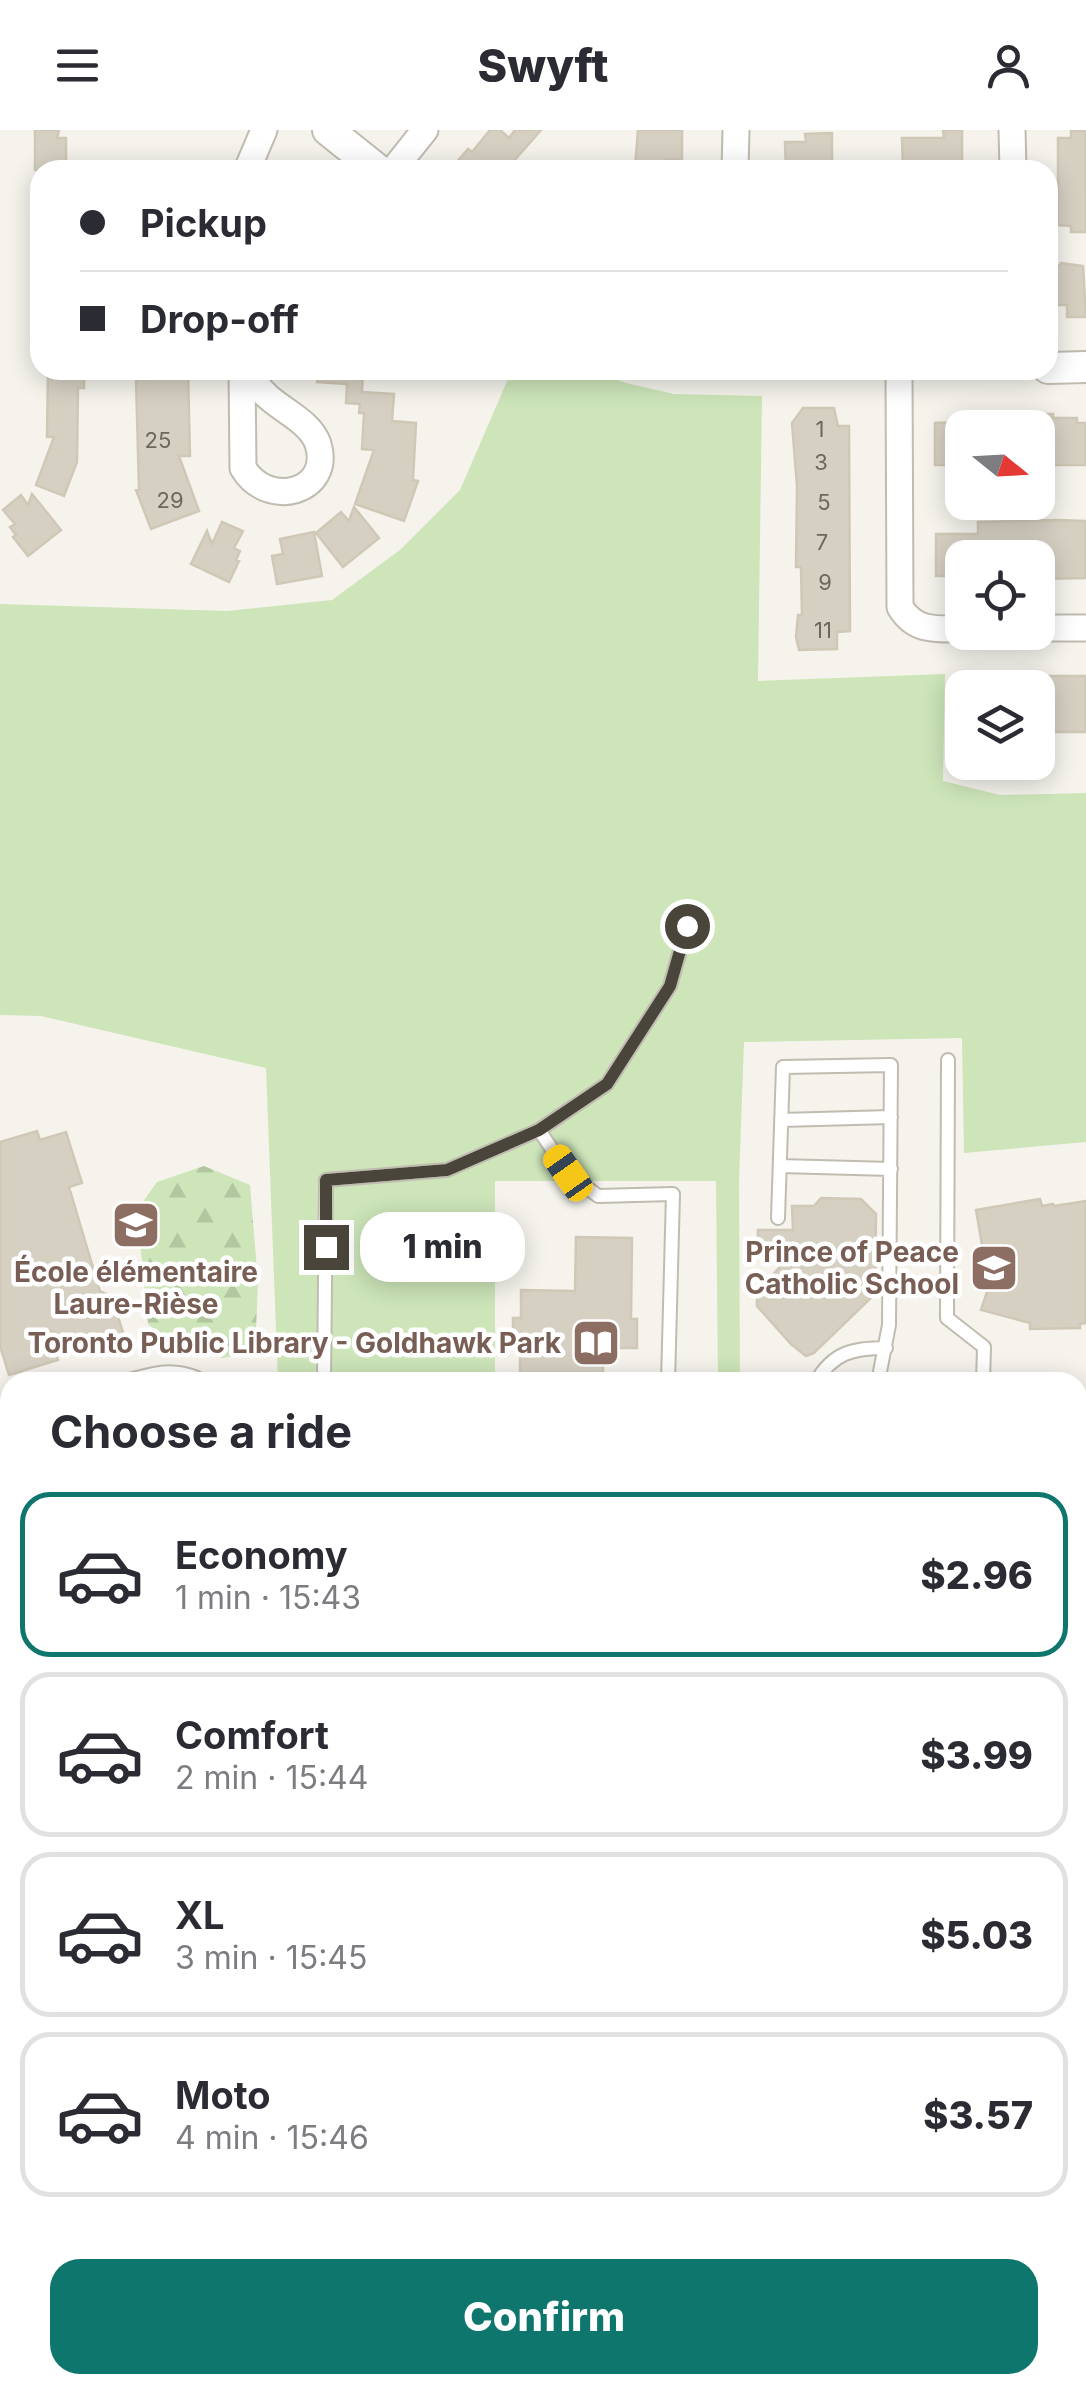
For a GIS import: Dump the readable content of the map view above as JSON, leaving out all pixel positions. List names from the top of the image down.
{
  "places": {
    "school or university": ["École élémentaire Laure-Rièse", "Prince of Peace Catholic School"],
    "library": ["Toronto Public Library - Goldhawk Park"]
  },
  "house_numbers": [
    "1",
    "25",
    "3",
    "29",
    "5",
    "7",
    "9",
    "11"
  ],
  "north": "right",
  "page": {
    "header": "Swyft",
    "banner": ["Pickup", "Drop-off"],
    "bubble": "1 min",
    "heading": "Choose a ride",
    "list": [
      {
        "name": "Economy",
        "note": "1 min · 15:43",
        "value": "$2.96"
      },
      {
        "name": "Comfort",
        "note": "2 min · 15:44",
        "value": "$3.99"
      },
      {
        "name": "XL",
        "note": "3 min · 15:45",
        "value": "$5.03"
      },
      {
        "name": "Moto",
        "note": "4 min · 15:46",
        "value": "$3.57"
      }
    ],
    "buttons": "Confirm"
  }
}
